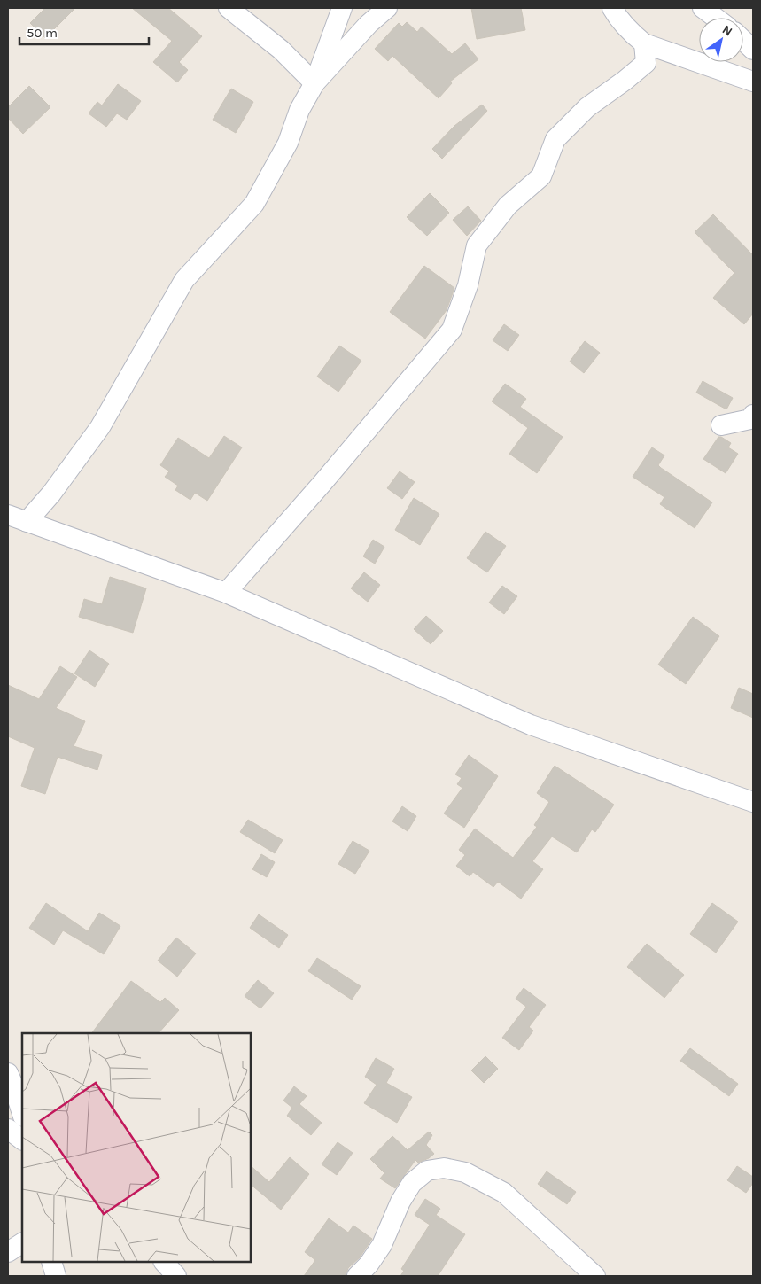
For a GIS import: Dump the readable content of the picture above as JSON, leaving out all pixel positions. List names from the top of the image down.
{
  "scale_bar": "50 m",
  "north": "top right"
}
